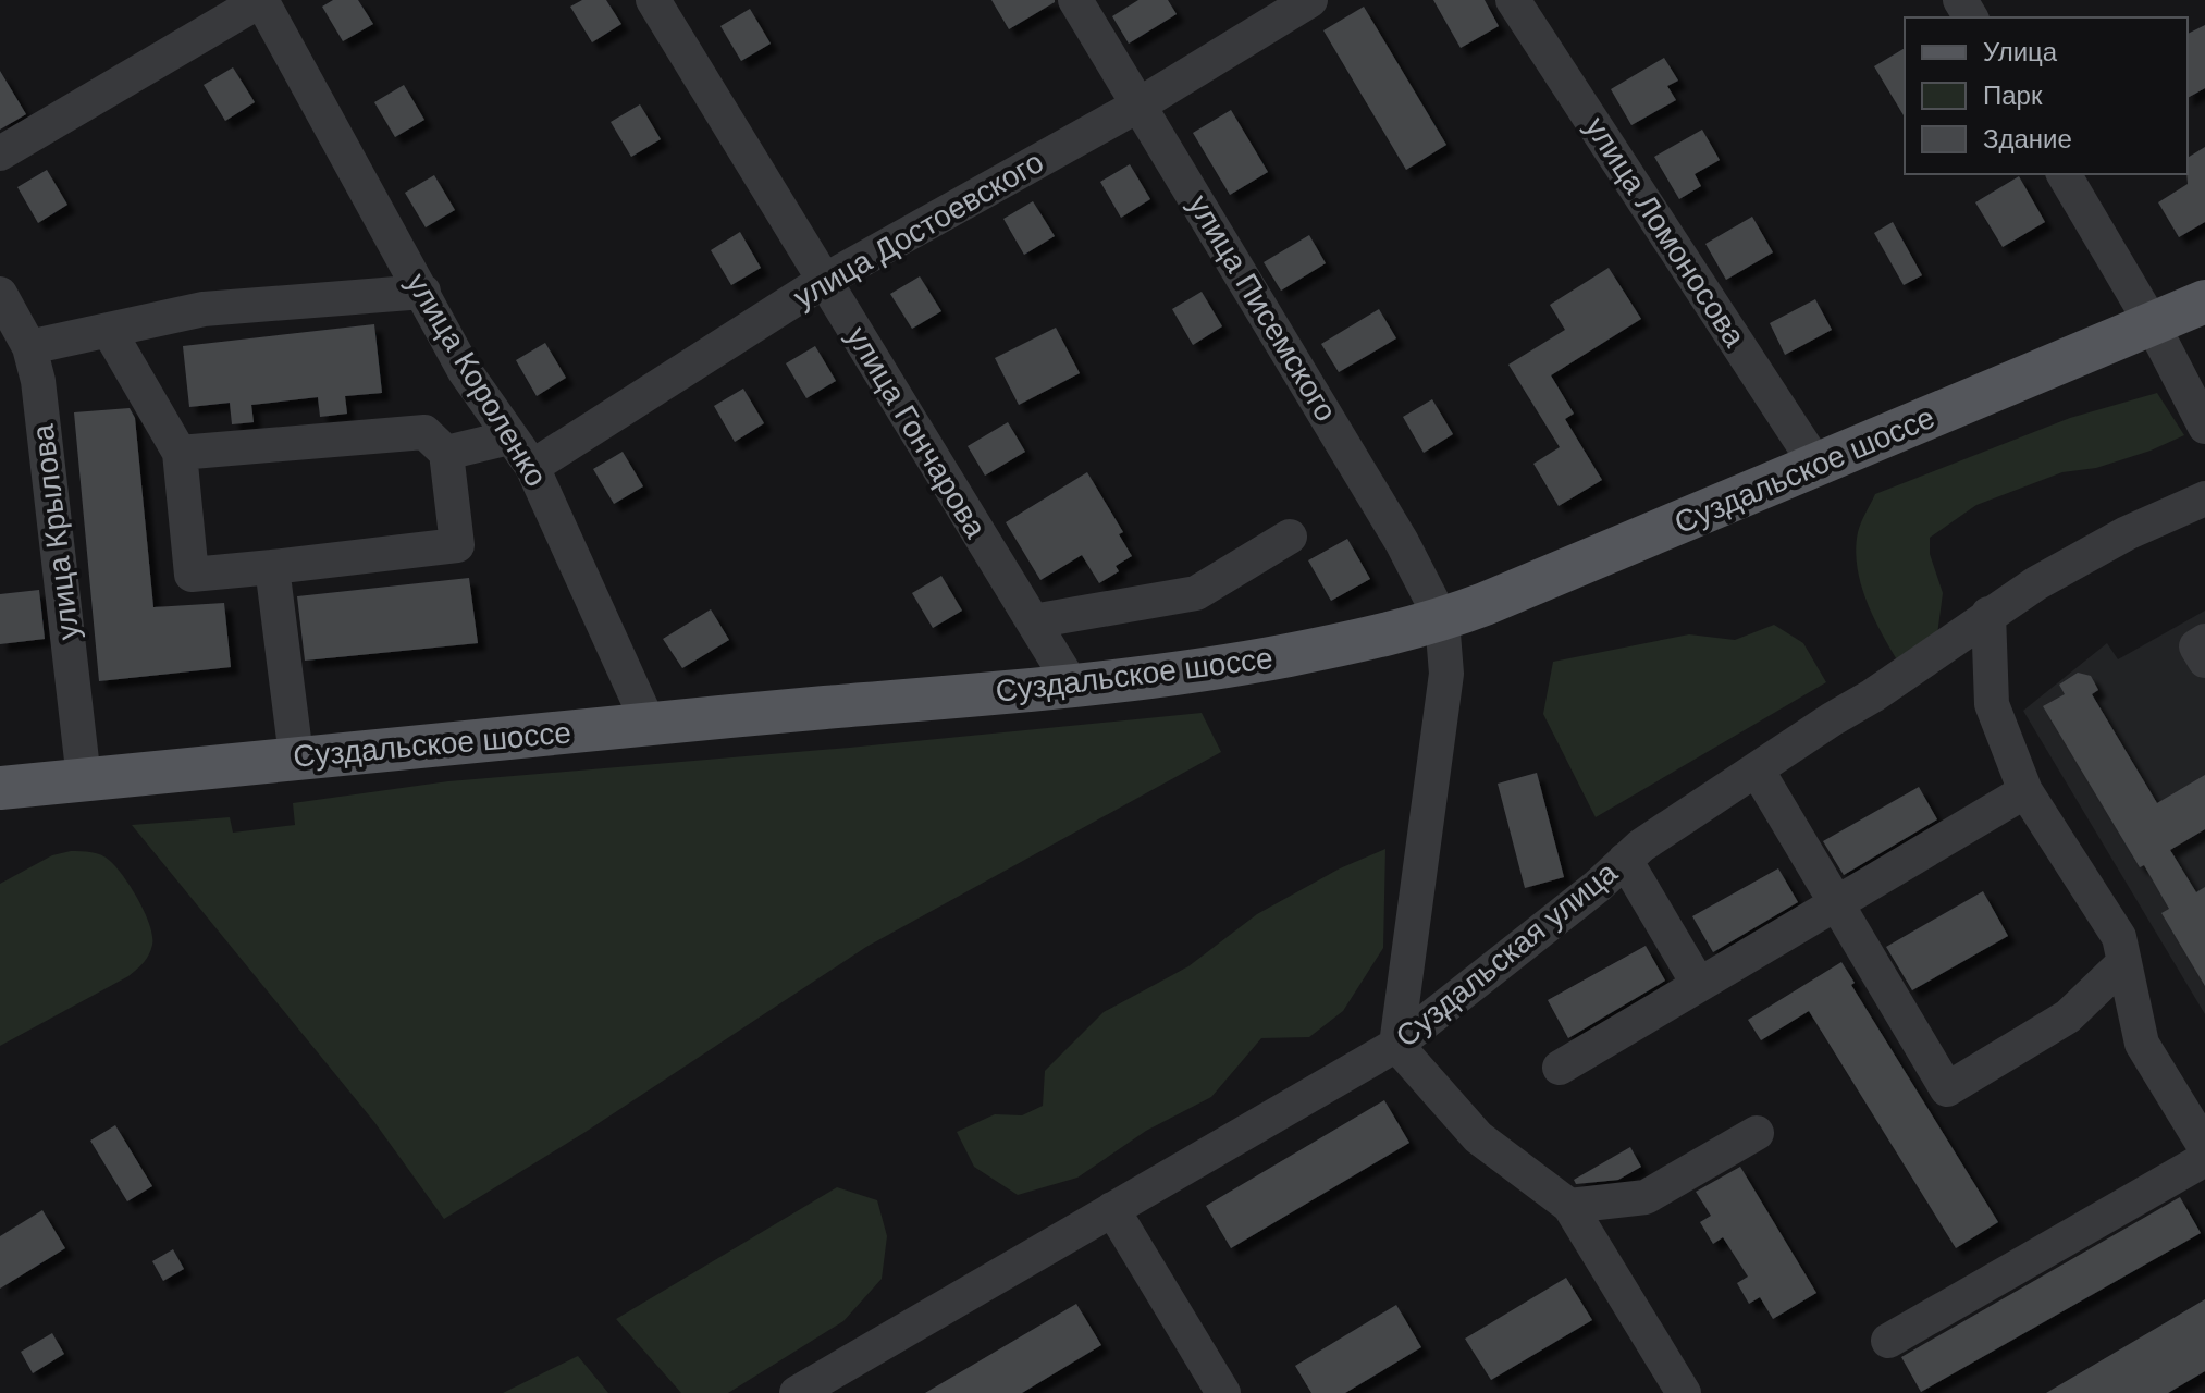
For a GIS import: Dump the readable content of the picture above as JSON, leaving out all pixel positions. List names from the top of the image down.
{
  "streets": {
    "main road": ["Суздальское шоссе"],
    "street": [
      "улица Достоевского",
      "улица Ломоносова",
      "улица Писемского",
      "улица Короленко",
      "улица Гончарова",
      "улица Крылова",
      "Суздальская улица"
    ]
  },
  "crossings": [
    ["улица Достоевского", "улица Писемского"],
    ["улица Достоевского", "улица Короленко"],
    ["улица Достоевского", "улица Гончарова"],
    ["улица Ломоносова", "Суздальское шоссе"],
    ["улица Писемского", "Суздальское шоссе"],
    ["улица Короленко", "Суздальское шоссе"],
    ["улица Гончарова", "Суздальское шоссе"],
    ["Суздальское шоссе", "улица Крылова"]
  ],
  "legend": ["Улица", "Парк", "Здание"]
}
